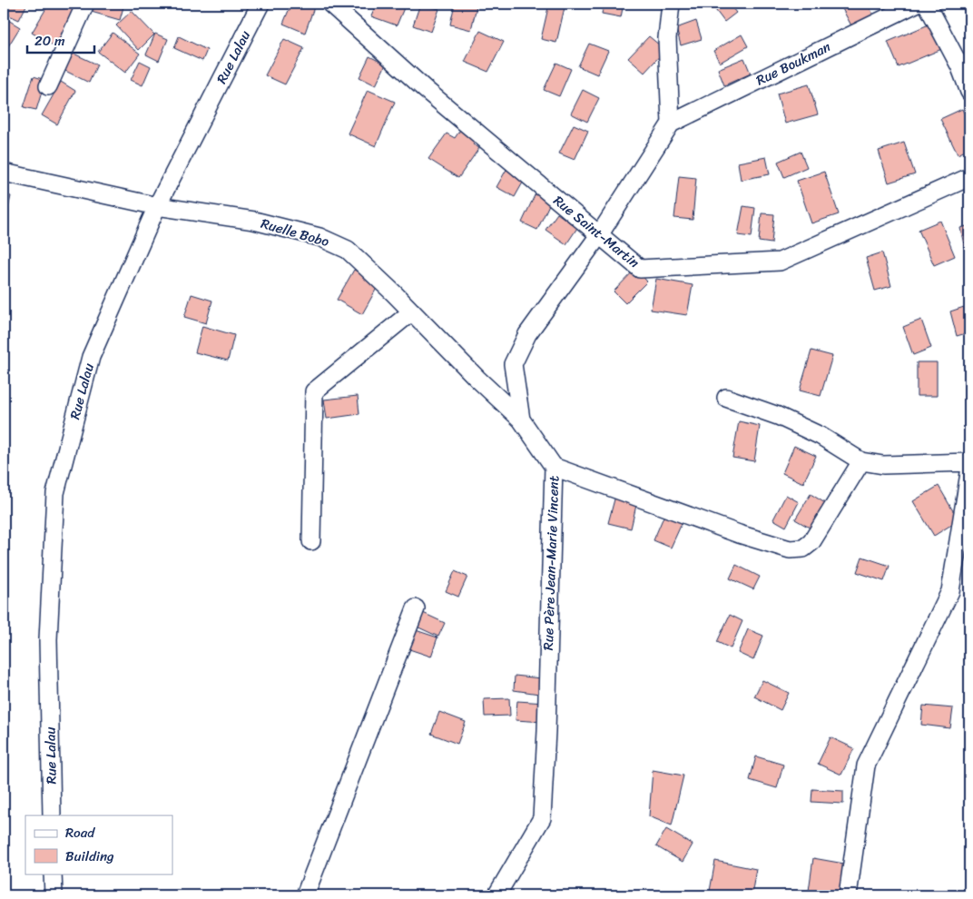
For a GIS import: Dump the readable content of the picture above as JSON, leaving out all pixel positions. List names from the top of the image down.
{
  "streets": {
    "street": [
      "Rue Lalau",
      "Rue Boukman",
      "Rue Saint-Martin",
      "Ruelle Bobo",
      "Rue Père Jean-Marie Vincent"
    ]
  },
  "crossings": [
    ["Rue Lalau", "Ruelle Bobo"],
    ["Rue Boukman", "Rue Père Jean-Marie Vincent"],
    ["Rue Saint-Martin", "Rue Père Jean-Marie Vincent"],
    ["Ruelle Bobo", "Rue Père Jean-Marie Vincent"]
  ],
  "legend": ["Road", "Building"],
  "scale_bar": "20 m"
}
